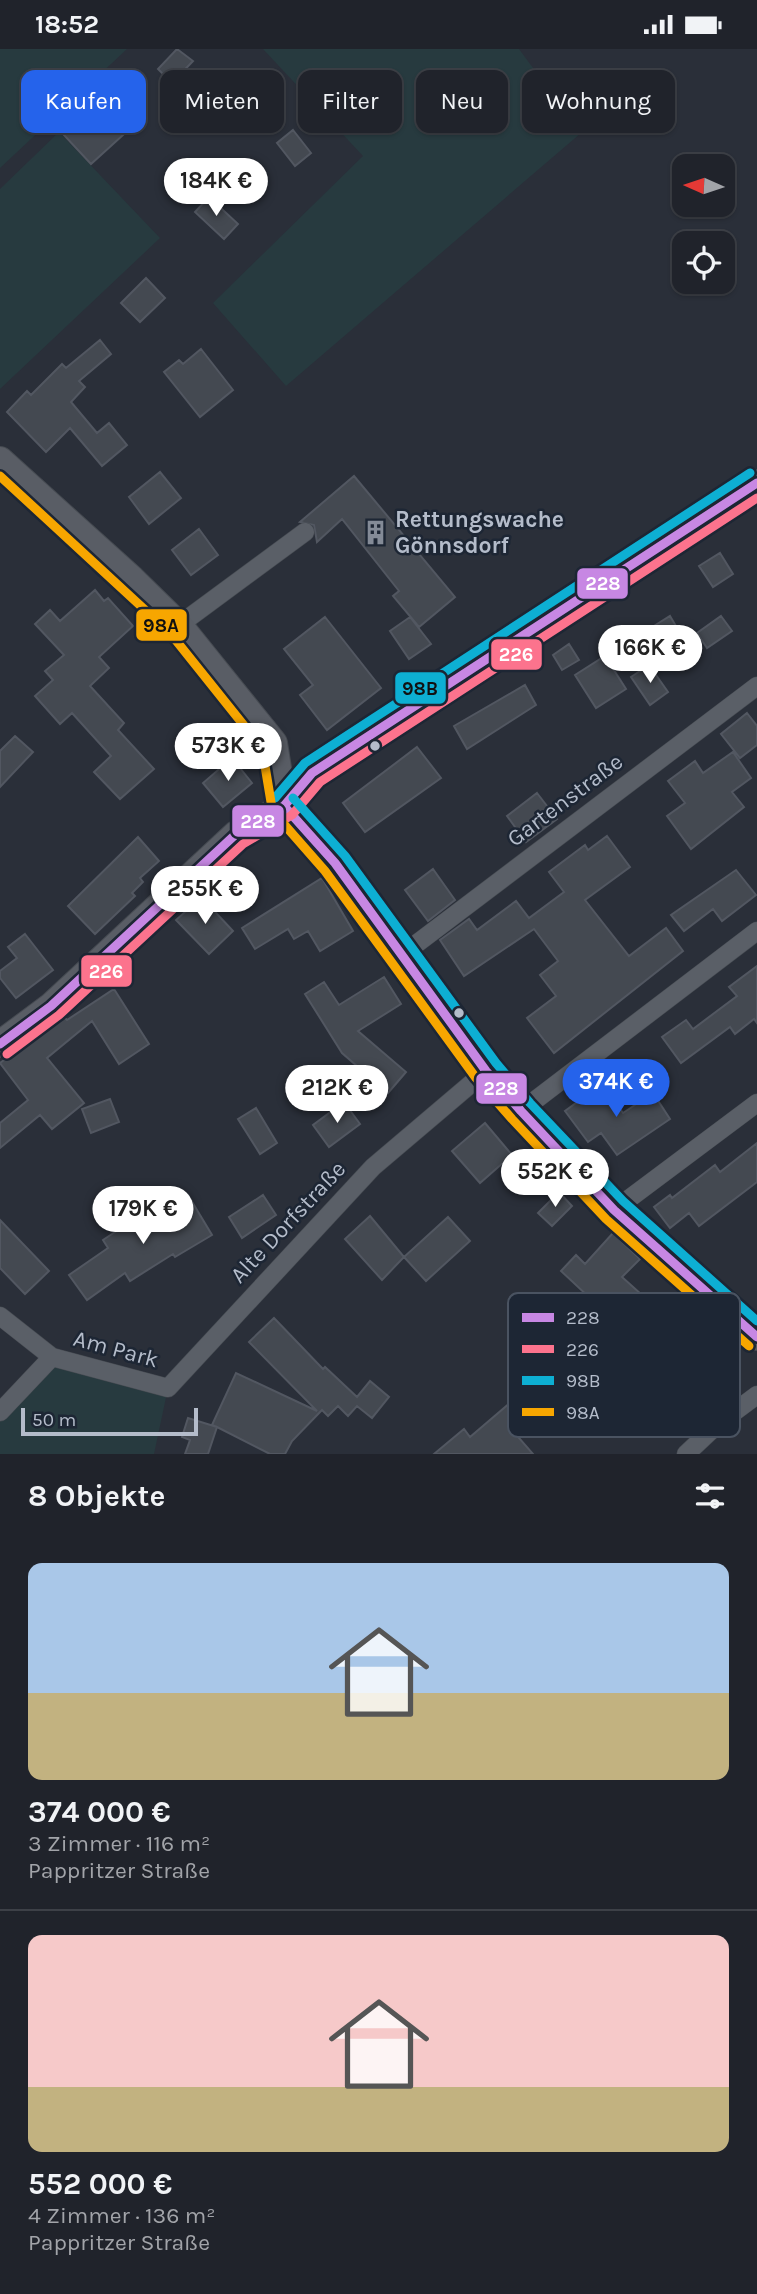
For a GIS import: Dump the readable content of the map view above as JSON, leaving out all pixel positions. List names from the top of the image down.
{
  "streets": {
    "street": ["Gartenstraße", "Alte Dorfstraße", "Am Park"]
  },
  "crossings": [
    ["Alte Dorfstraße", "Am Park"]
  ],
  "places": {
    "building": ["Rettungswache Gönnsdorf"]
  },
  "lines": [
    "transit line 98B",
    "transit line 98A",
    "transit line 228",
    "transit line 226"
  ],
  "legend": [
    "228",
    "226",
    "98B",
    "98A"
  ],
  "scale_bar": "50 m",
  "north": "left",
  "page": {
    "status": "18:52",
    "chip": [
      "Kaufen",
      "Mieten",
      "Filter",
      "Neu",
      "Wohnung"
    ],
    "price": [
      "184K €",
      "166K €",
      "573K €",
      "255K €",
      "374K €",
      "212K €",
      "552K €",
      "179K €"
    ],
    "scale": "50 m",
    "heading": "8 Objekte",
    "list": [
      {
        "name": "374 000 €",
        "note": "3 Zimmer · 116 m² · Pappritzer Straße"
      },
      {
        "name": "552 000 €",
        "note": "4 Zimmer · 136 m² · Pappritzer Straße"
      }
    ]
  }
}
